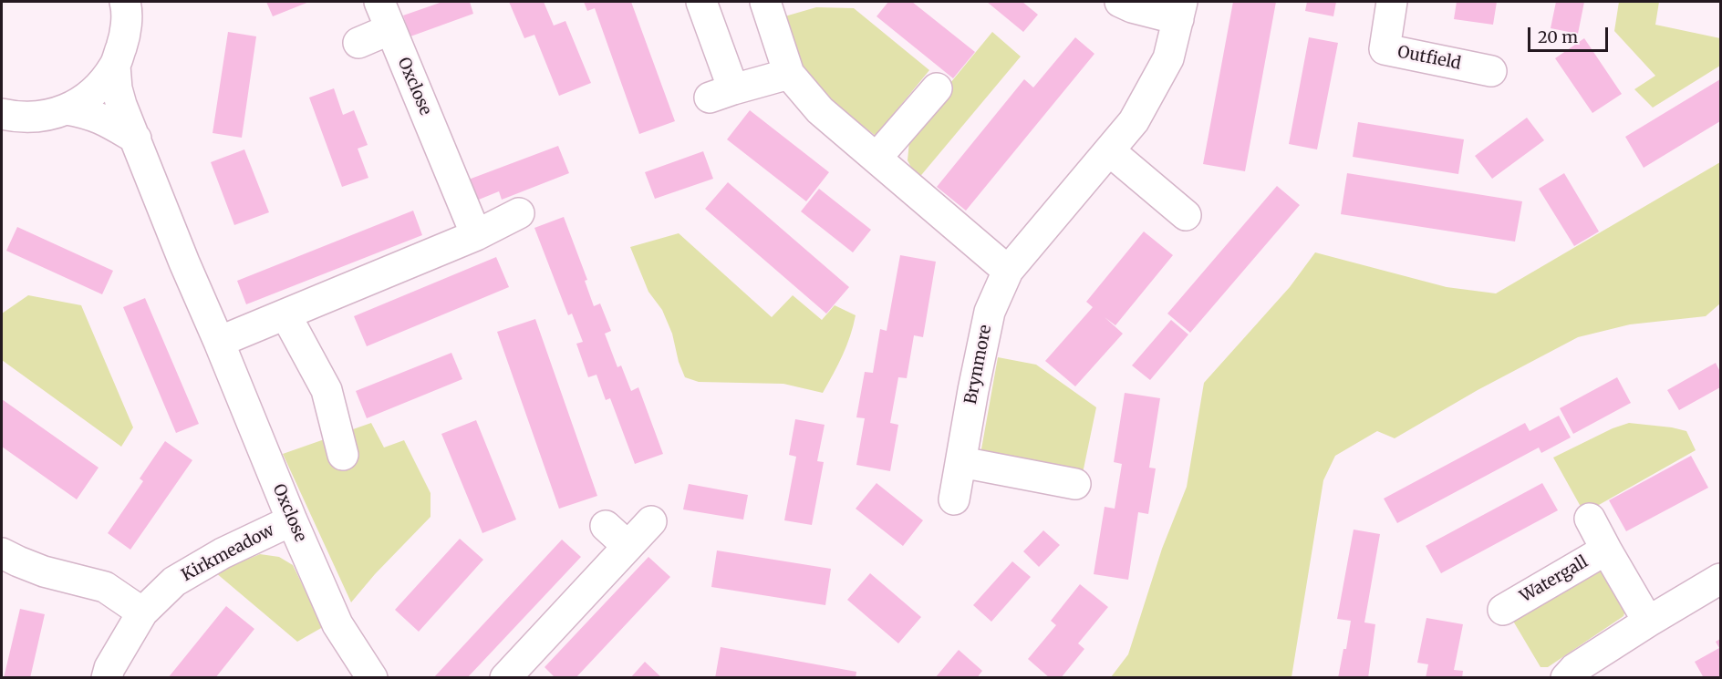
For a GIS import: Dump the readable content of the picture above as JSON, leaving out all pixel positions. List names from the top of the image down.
{
  "streets": {
    "street": [
      "Outfield",
      "Oxclose",
      "Brynmore",
      "Kirkmeadow",
      "Watergall"
    ]
  },
  "crossings": [
    ["Oxclose", "Kirkmeadow"]
  ],
  "scale_bar": "20 m"
}
